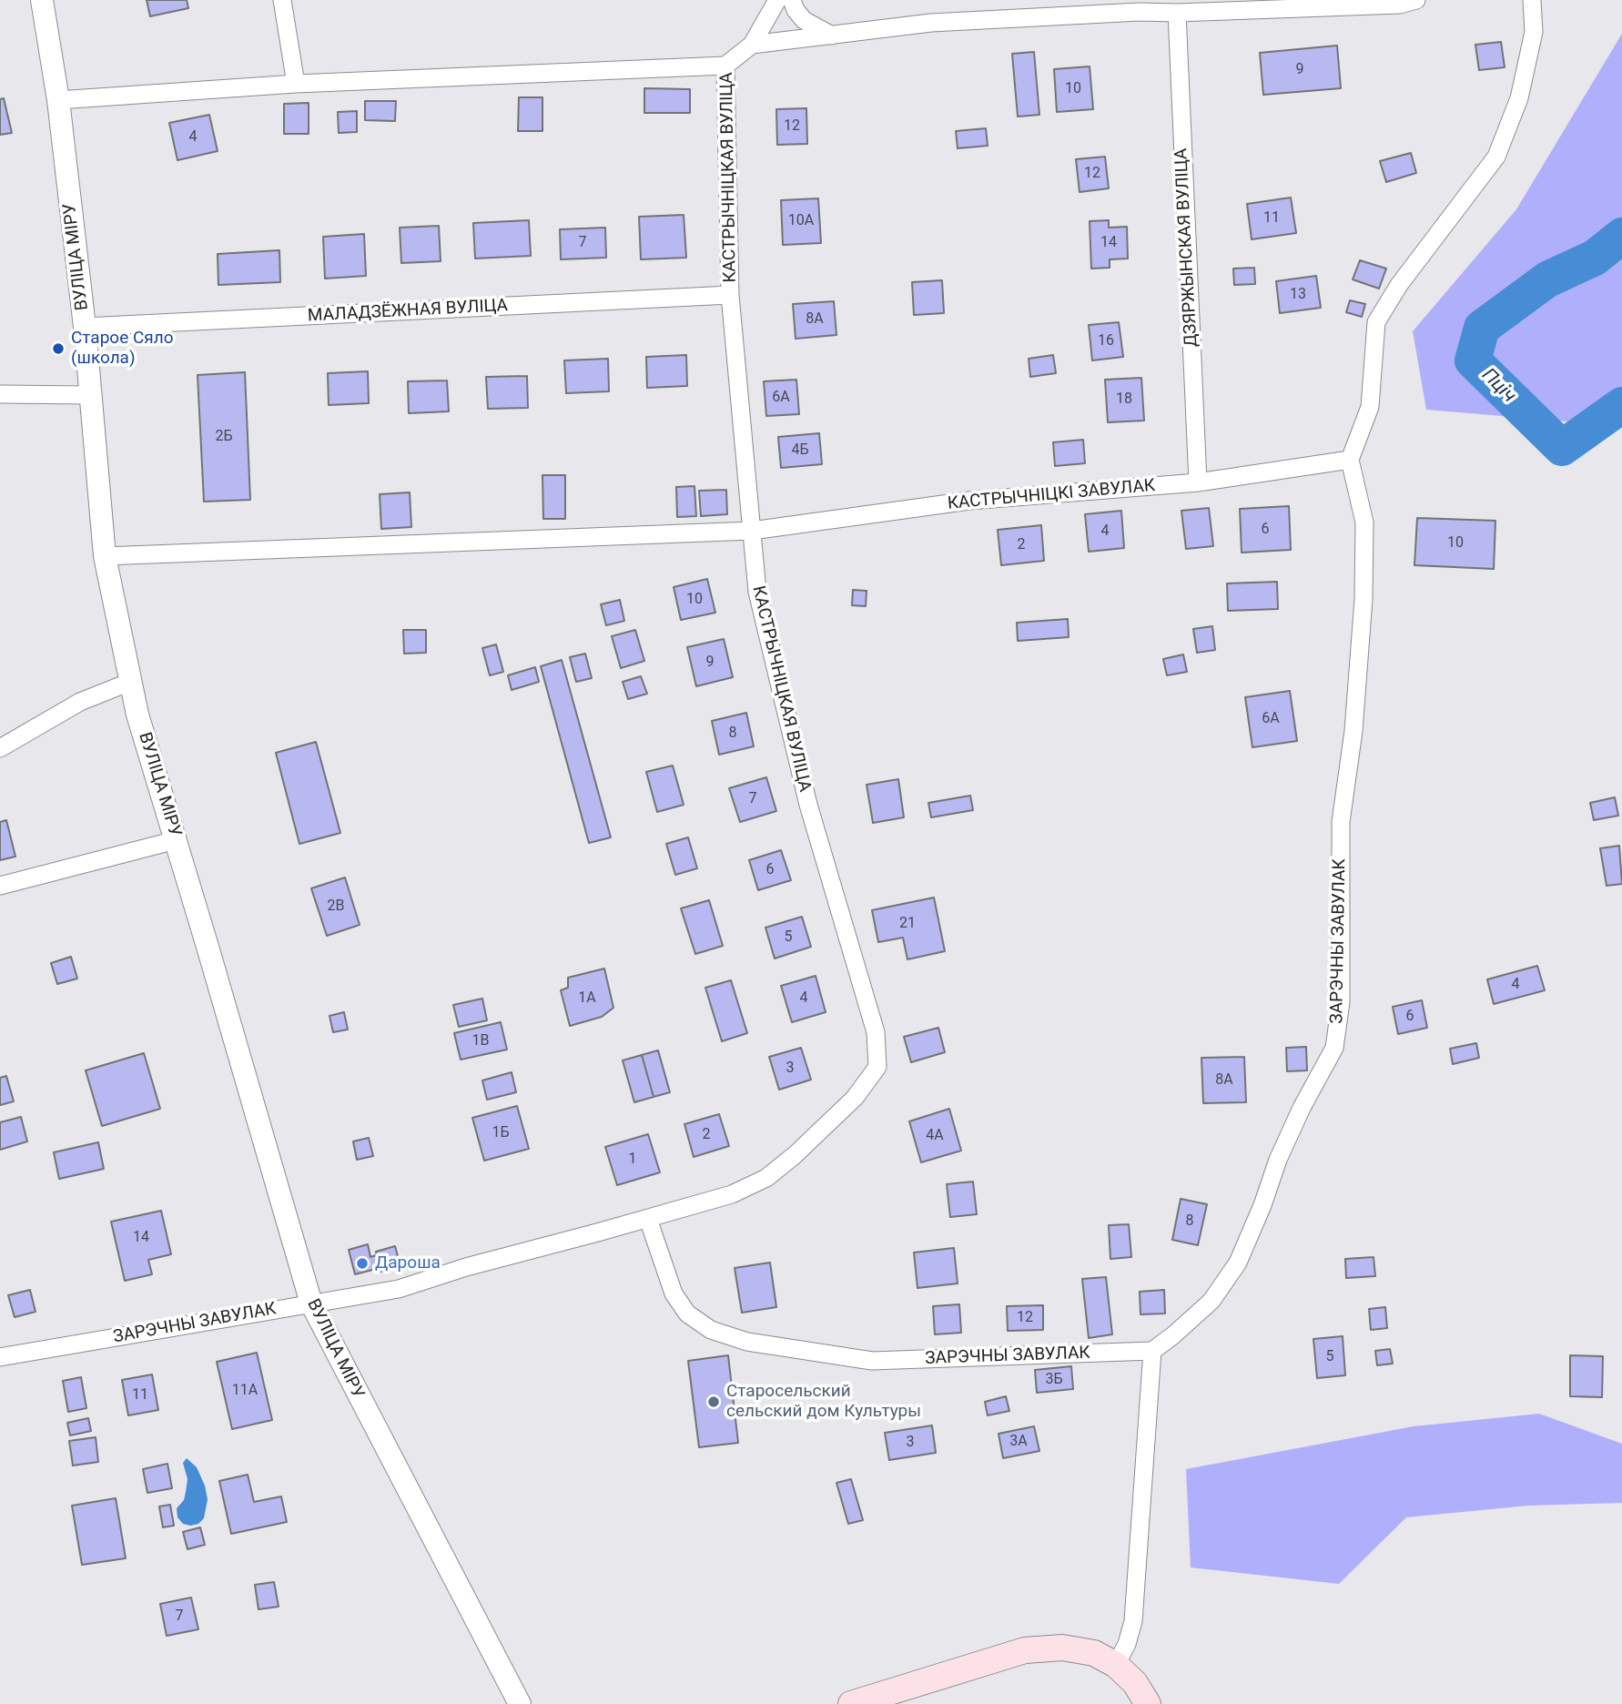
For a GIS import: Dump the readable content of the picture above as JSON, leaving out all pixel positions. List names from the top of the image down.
{
  "streets": {
    "street": [
      "КАСТРЫЧНІЦКАЯ ВУЛІЦА",
      "ДЗЯРЖЫНСКАЯ ВУЛІЦА",
      "ВУЛІЦА МІРУ",
      "МАЛАДЗЁЖНАЯ ВУЛІЦА",
      "КАСТРЫЧНІЦКІ ЗАВУЛАК",
      "ЗАРЭЧНЫ ЗАВУЛАК"
    ]
  },
  "crossings": [
    ["КАСТРЫЧНІЦКАЯ ВУЛІЦА", "МАЛАДЗЁЖНАЯ ВУЛІЦА"],
    ["КАСТРЫЧНІЦКАЯ ВУЛІЦА", "КАСТРЫЧНІЦКІ ЗАВУЛАК"],
    ["КАСТРЫЧНІЦКАЯ ВУЛІЦА", "ЗАРЭЧНЫ ЗАВУЛАК"],
    ["ДЗЯРЖЫНСКАЯ ВУЛІЦА", "КАСТРЫЧНІЦКІ ЗАВУЛАК"],
    ["ВУЛІЦА МІРУ", "МАЛАДЗЁЖНАЯ ВУЛІЦА"],
    ["ВУЛІЦА МІРУ", "КАСТРЫЧНІЦКІ ЗАВУЛАК"],
    ["ВУЛІЦА МІРУ", "ЗАРЭЧНЫ ЗАВУЛАК"],
    ["КАСТРЫЧНІЦКІ ЗАВУЛАК", "ЗАРЭЧНЫ ЗАВУЛАК"]
  ],
  "water": ["Пціч"],
  "places": ["Старое Сяло (школа)", "Дароша", "Старосельский сельский дом Культуры"],
  "house_numbers": [
    "9",
    "10",
    "12",
    "4",
    "12",
    "11",
    "10А",
    "7",
    "14",
    "13",
    "8А",
    "16",
    "6А",
    "18",
    "2Б",
    "4Б",
    "6",
    "4",
    "10",
    "2",
    "10",
    "9",
    "6А",
    "8",
    "7",
    "6",
    "2В",
    "21",
    "5",
    "4",
    "1А",
    "4",
    "6",
    "1В",
    "3",
    "8А",
    "1Б",
    "2",
    "4А",
    "1",
    "8",
    "14",
    "12",
    "5",
    "3Б",
    "11А",
    "11",
    "3А",
    "3",
    "7"
  ]
}
